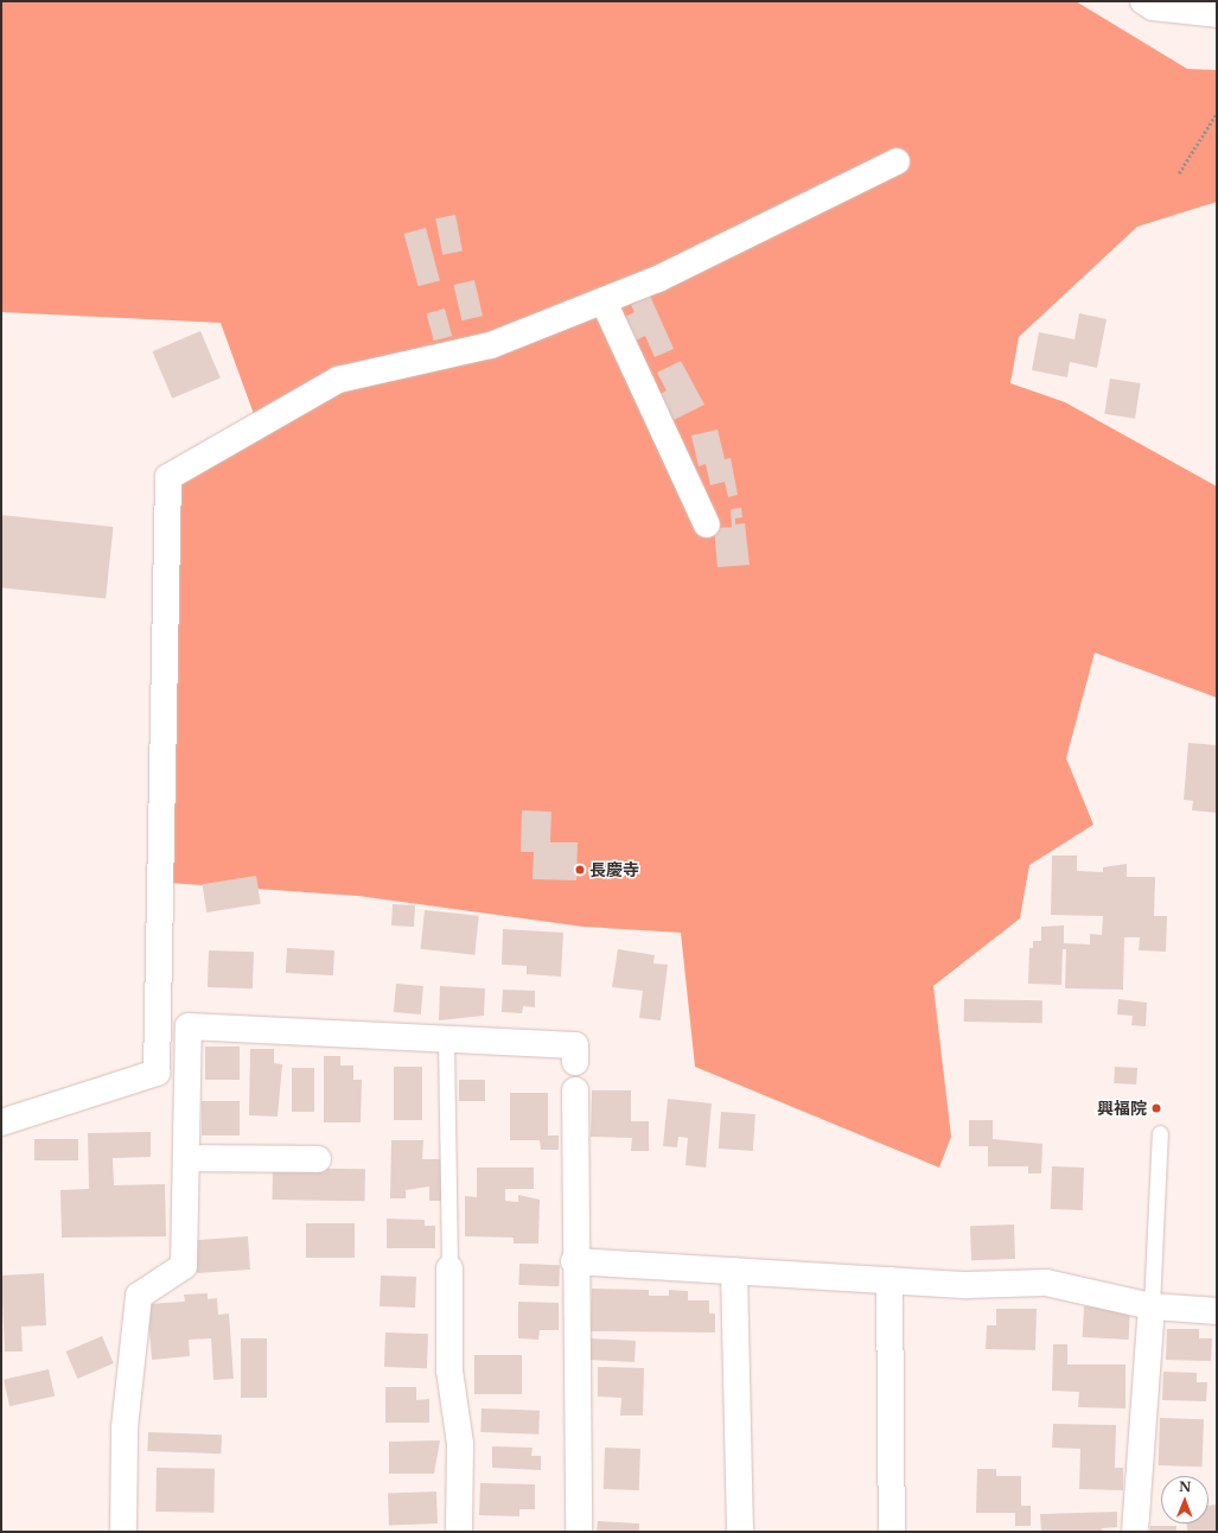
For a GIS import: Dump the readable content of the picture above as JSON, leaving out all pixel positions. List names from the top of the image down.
{
  "places": ["長慶寺", "興福院"],
  "north": "top"
}
